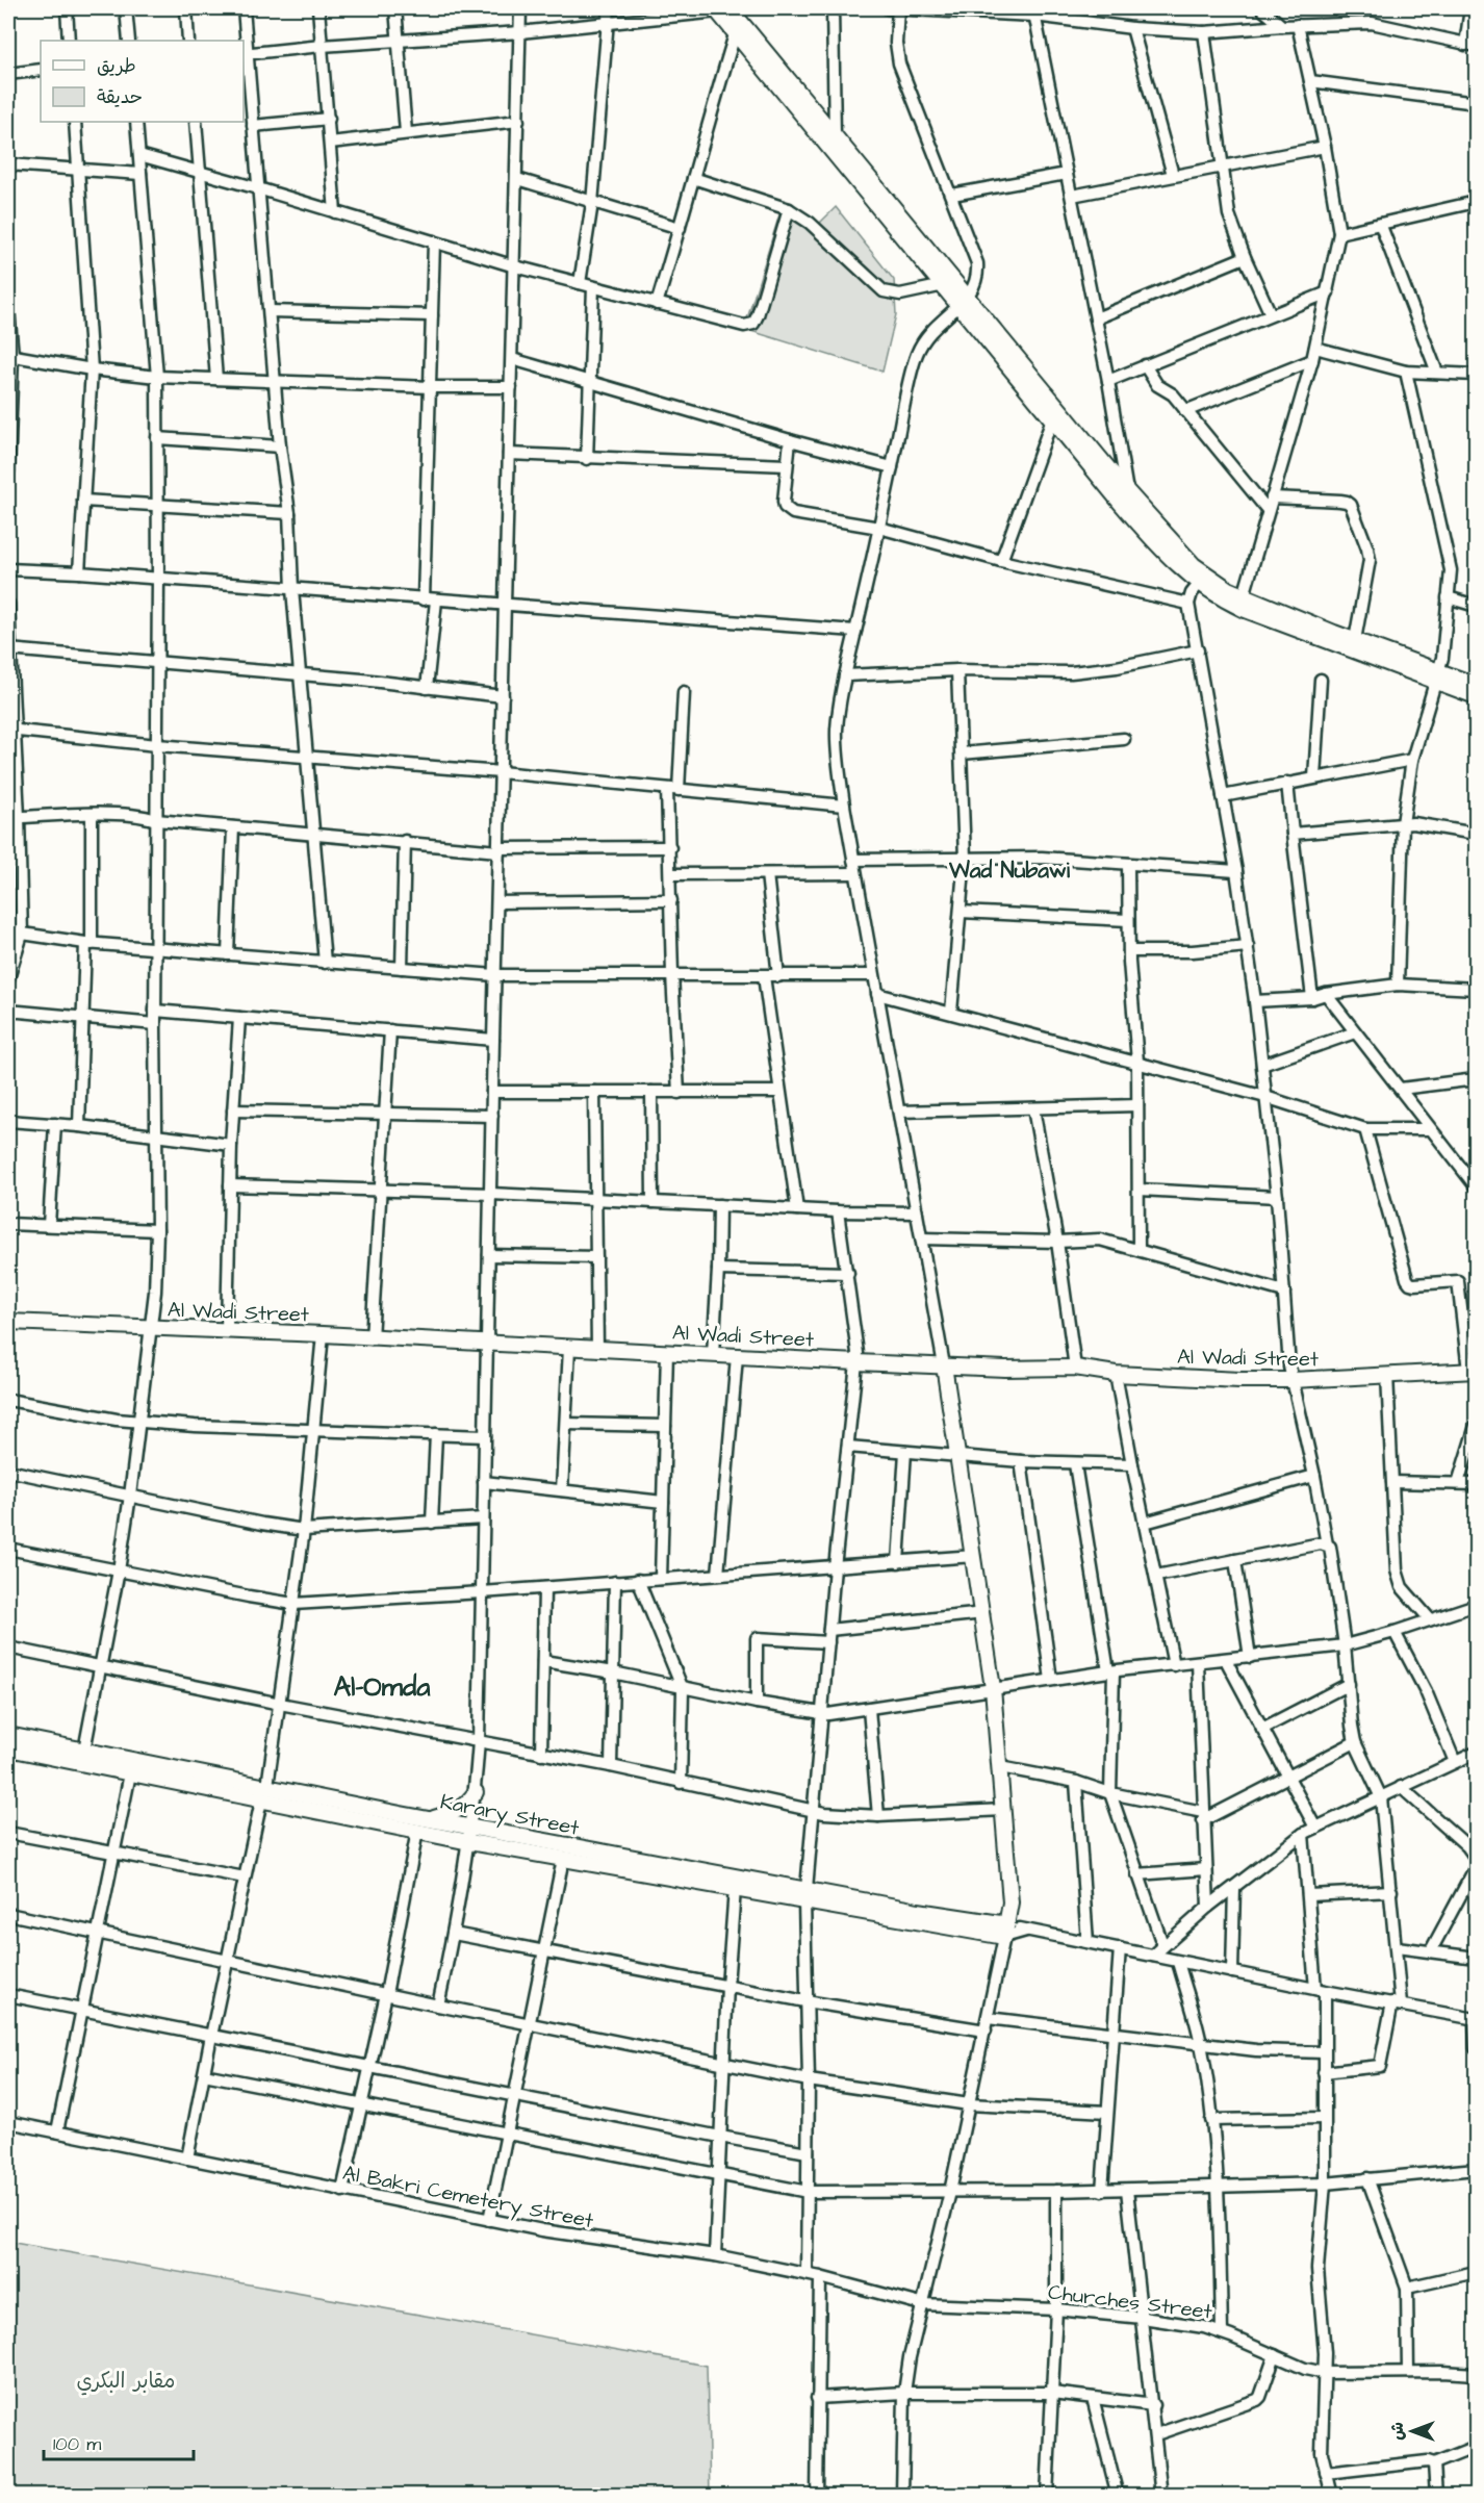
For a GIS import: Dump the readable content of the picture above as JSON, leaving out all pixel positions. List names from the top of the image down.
{
  "streets": {
    "main road": ["Al Wadi Street", "Karary Street"],
    "street": ["Al Bakri Cemetery Street", "Churches Street"]
  },
  "crossings": [
    ["Al Bakri Cemetery Street", "Churches Street"]
  ],
  "districts": ["Wad Nubawi", "Al-Omda"],
  "parks": ["مقابر البكري"],
  "legend": ["طريق", "حديقة"],
  "scale_bar": "100 m",
  "north": "left"
}
